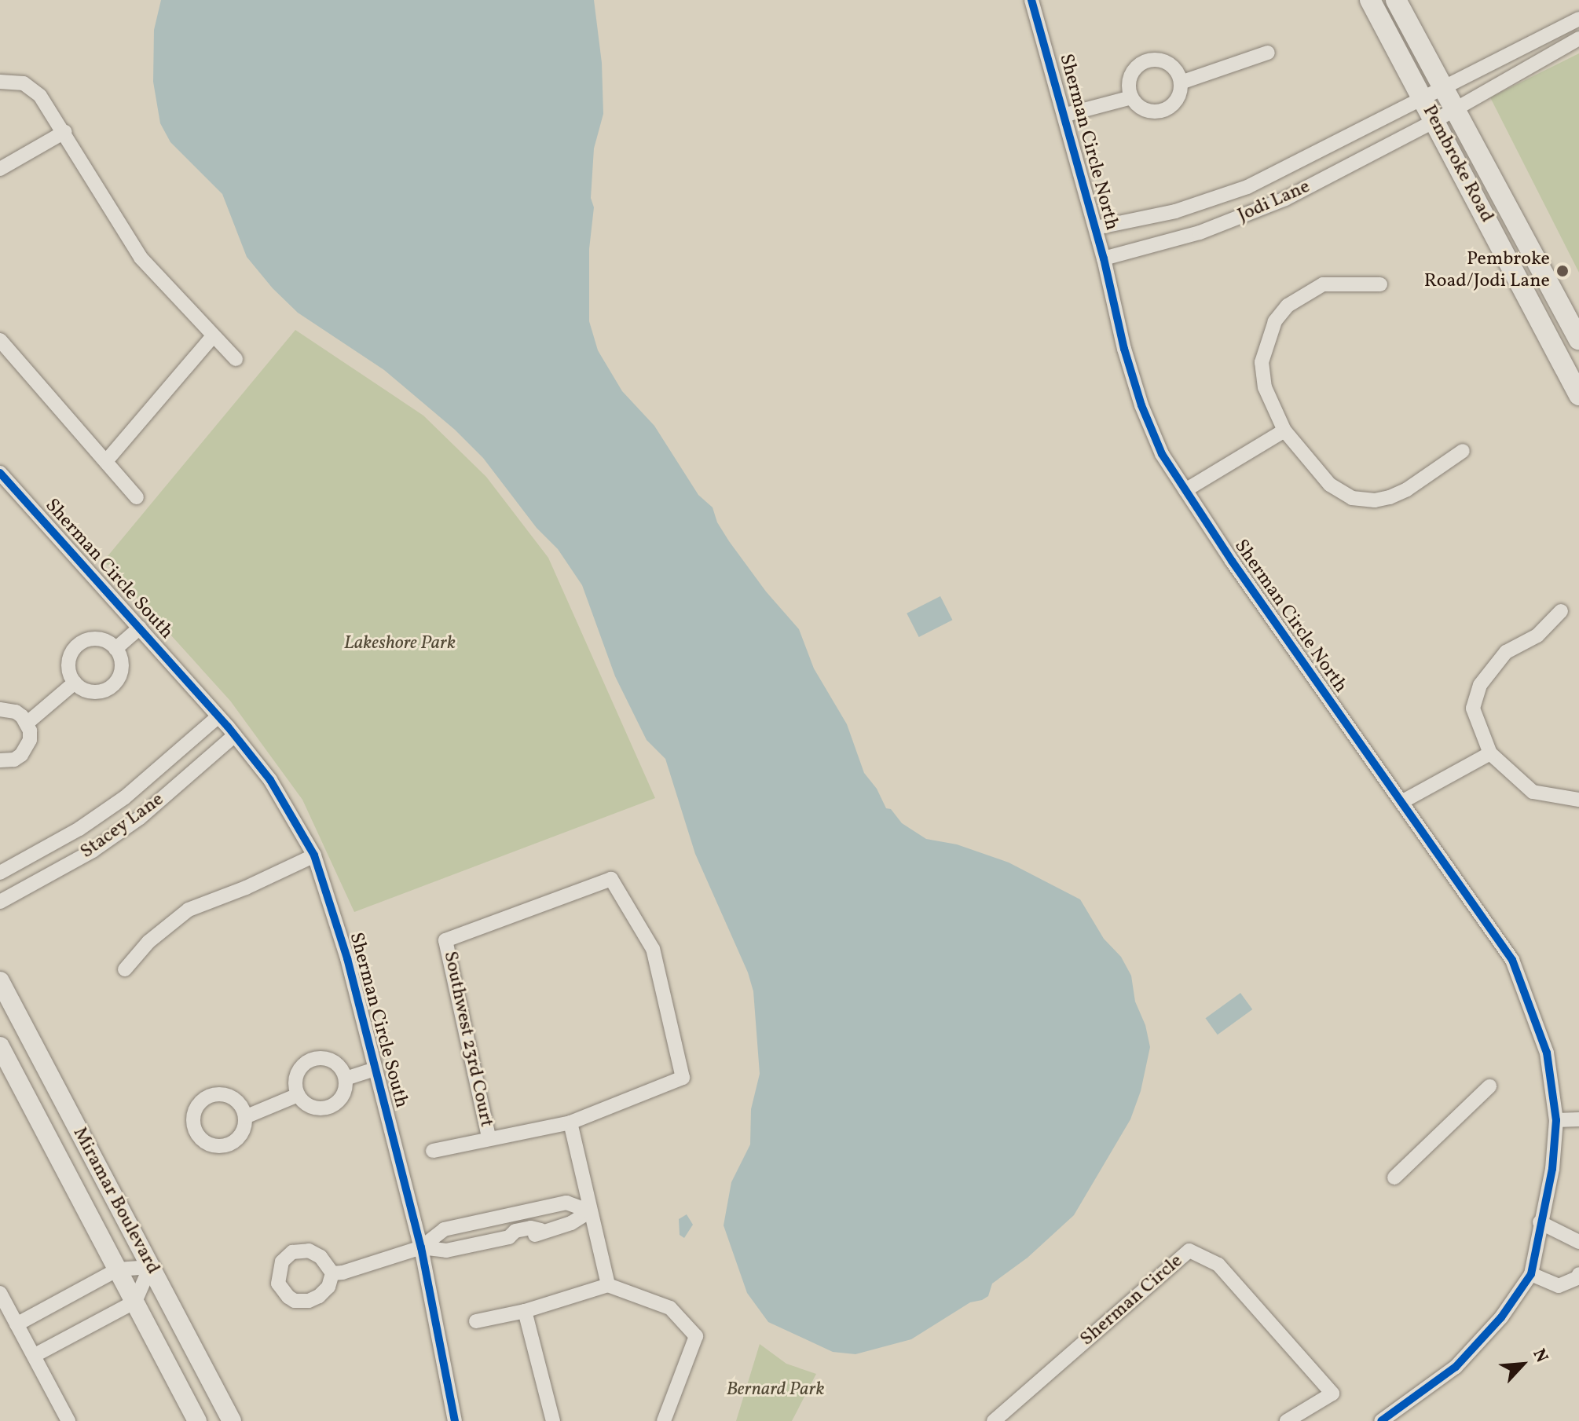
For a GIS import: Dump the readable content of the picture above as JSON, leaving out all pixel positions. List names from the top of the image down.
{
  "streets": {
    "main road": ["Pembroke Road"],
    "street": [
      "Sherman Circle North",
      "Jodi Lane",
      "Sherman Circle South",
      "Stacey Lane",
      "Southwest 23rd Court",
      "Miramar Boulevard",
      "Sherman Circle"
    ]
  },
  "crossings": [
    ["Sherman Circle North", "Jodi Lane"],
    ["Pembroke Road", "Jodi Lane"],
    ["Sherman Circle South", "Stacey Lane"]
  ],
  "parks": ["Lakeshore Park", "Bernard Park"],
  "places": ["Pembroke Road/Jodi Lane"],
  "north": "top right"
}
